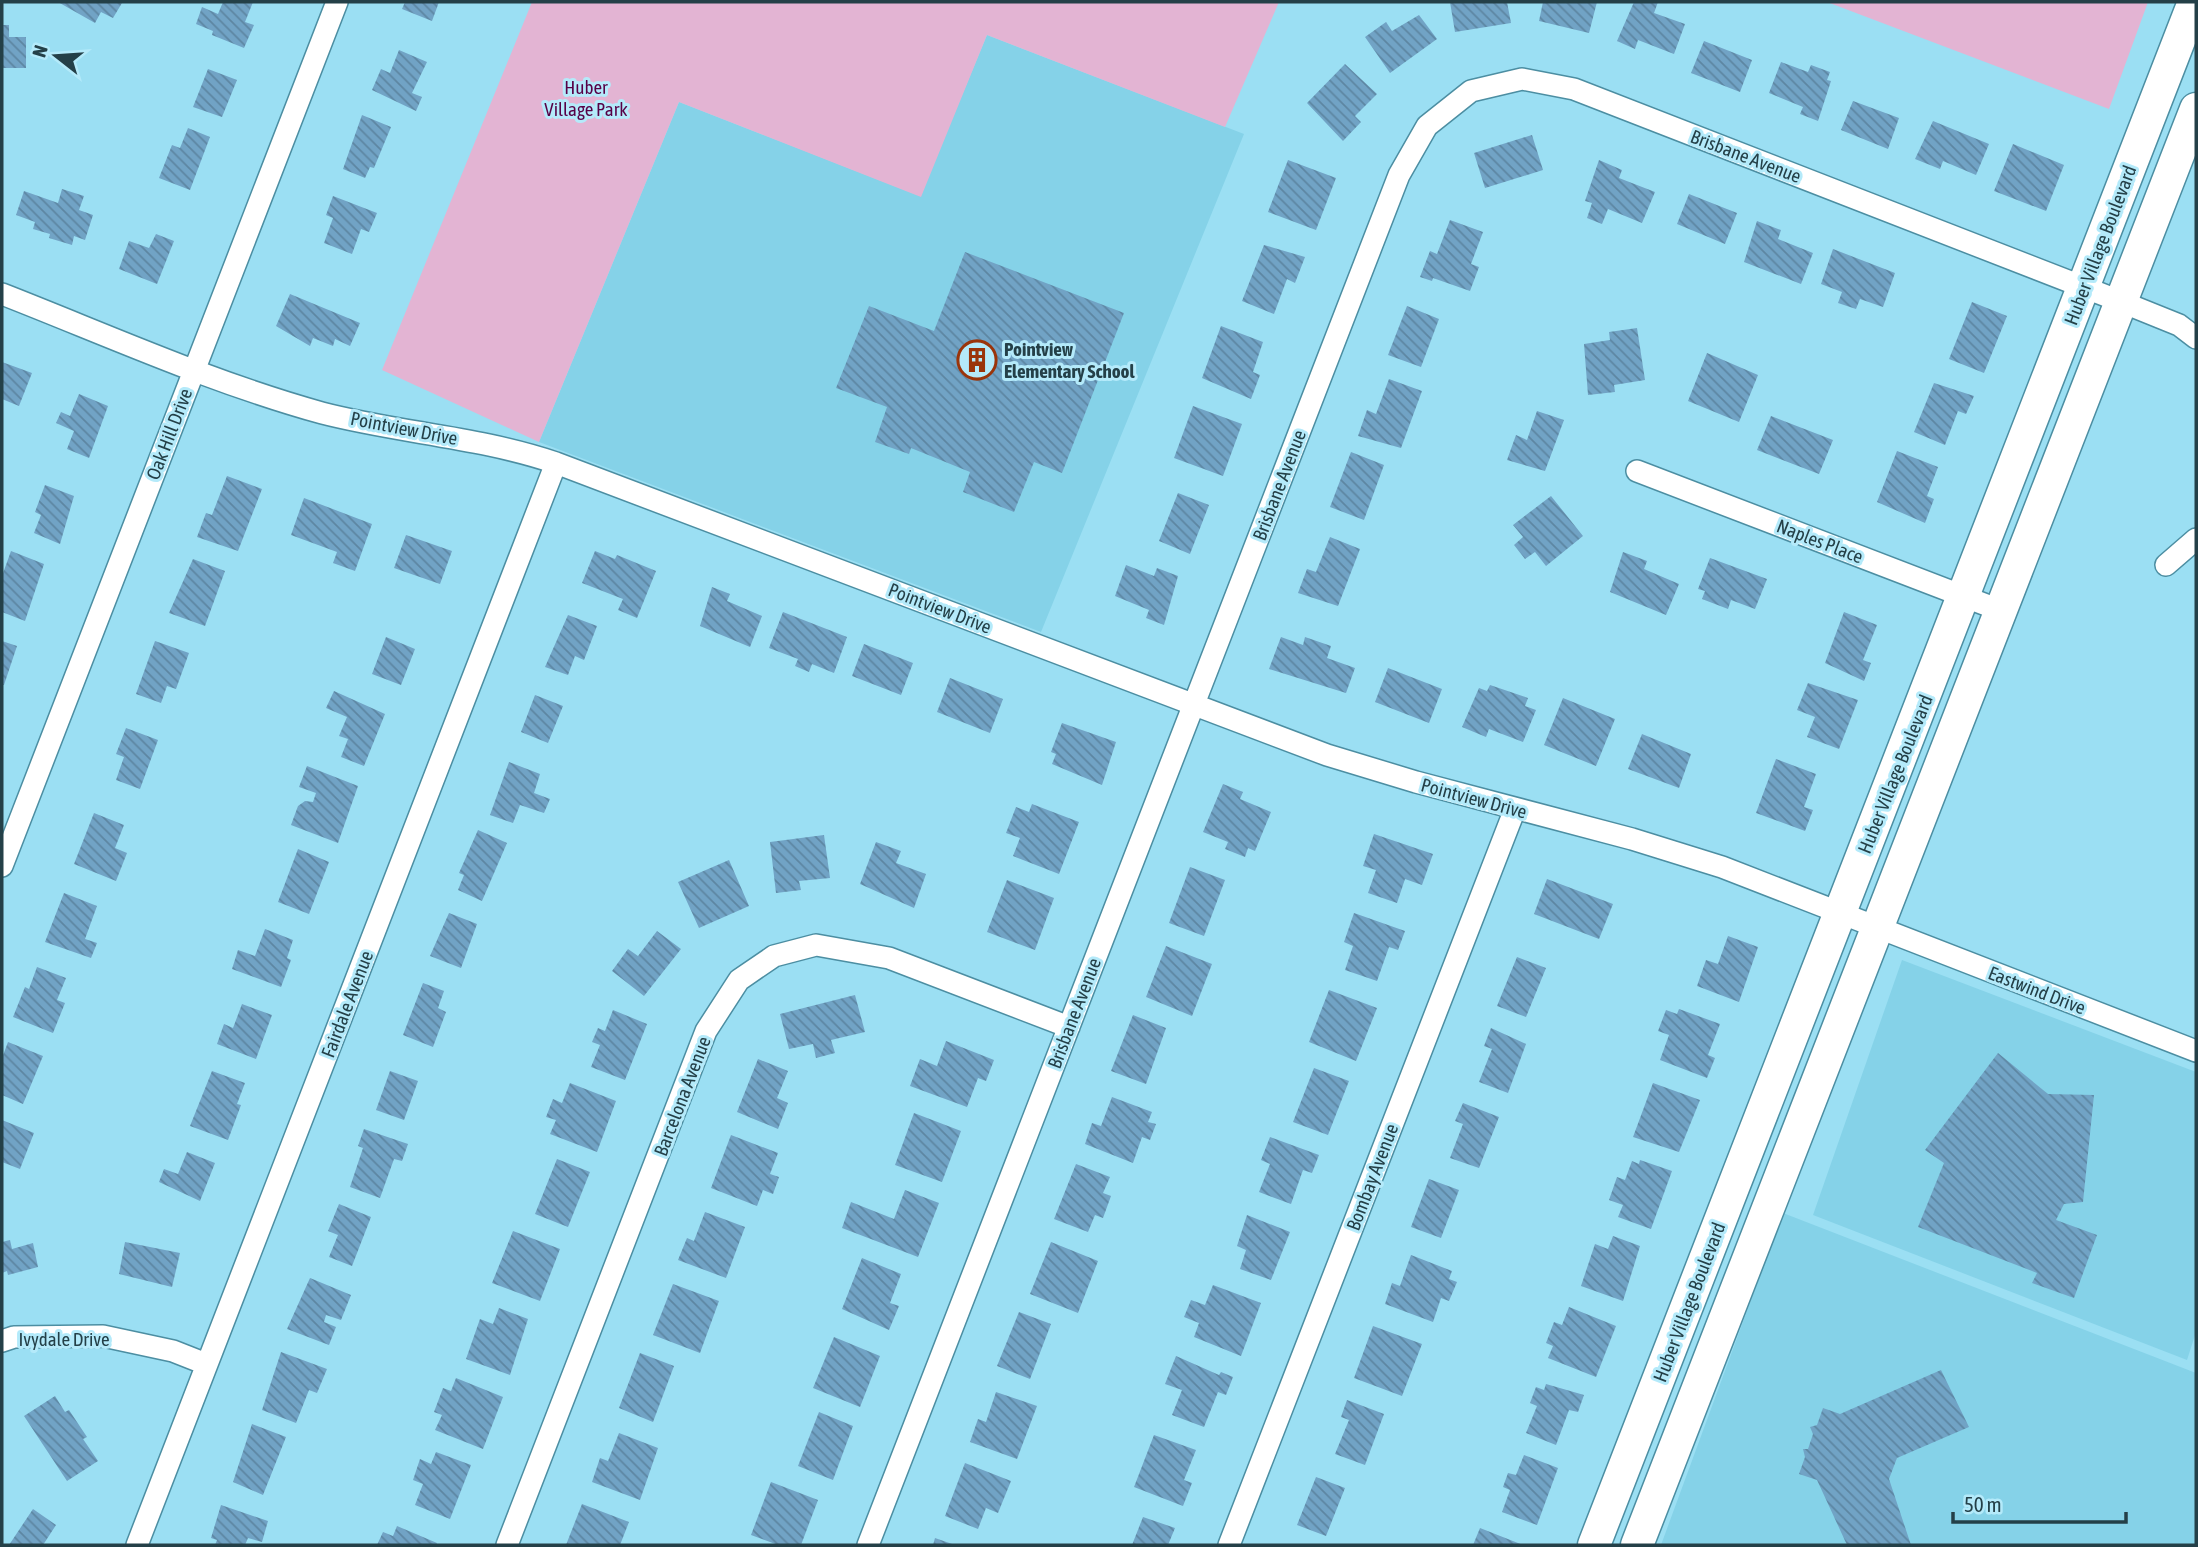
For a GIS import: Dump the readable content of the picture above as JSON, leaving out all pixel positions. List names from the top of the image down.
{
  "streets": {
    "street": [
      "Brisbane Avenue",
      "Huber Village Boulevard",
      "Pointview Drive",
      "Oak Hill Drive",
      "Naples Place",
      "Eastwind Drive",
      "Fairdale Avenue",
      "Barcelona Avenue",
      "Bombay Avenue",
      "Ivydale Drive"
    ]
  },
  "crossings": [
    ["Brisbane Avenue", "Huber Village Boulevard"],
    ["Brisbane Avenue", "Pointview Drive"],
    ["Brisbane Avenue", "Barcelona Avenue"],
    ["Huber Village Boulevard", "Pointview Drive"],
    ["Huber Village Boulevard", "Naples Place"],
    ["Huber Village Boulevard", "Eastwind Drive"],
    ["Pointview Drive", "Oak Hill Drive"],
    ["Pointview Drive", "Eastwind Drive"],
    ["Pointview Drive", "Fairdale Avenue"],
    ["Pointview Drive", "Bombay Avenue"],
    ["Fairdale Avenue", "Ivydale Drive"]
  ],
  "parks": ["Huber Village Park"],
  "places": {
    "building": ["Pointview Elementary School"]
  },
  "scale_bar": "50 m",
  "north": "left"
}
